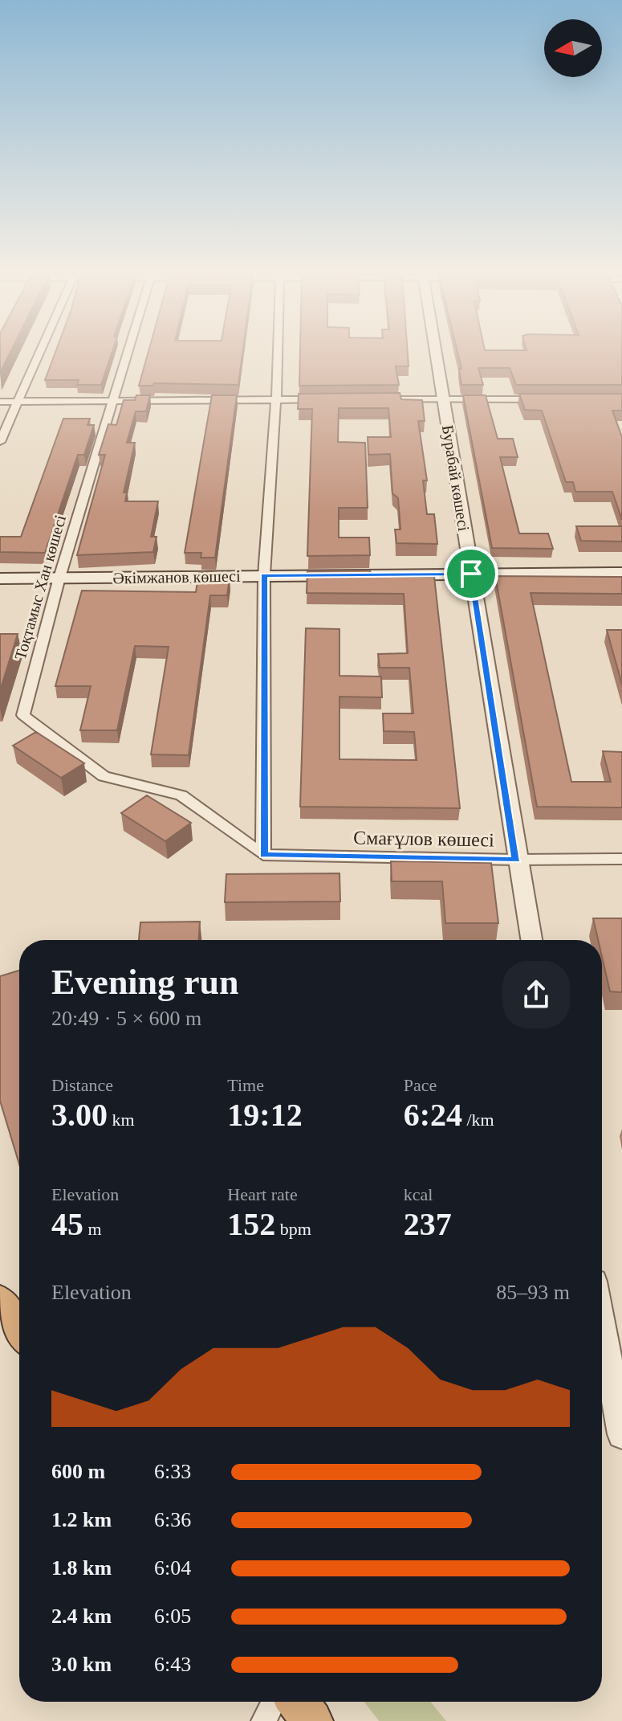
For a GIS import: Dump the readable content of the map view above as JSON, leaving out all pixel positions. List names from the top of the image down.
{
  "streets": {
    "main road": ["Әкімжанов көшесі"],
    "street": ["Бурабай көшесі", "Тоқтамыс Хан көшесі", "Смағұлов көшесі"]
  },
  "crossings": [
    ["Бурабай көшесі", "Әкімжанов көшесі"],
    ["Бурабай көшесі", "Смағұлов көшесі"],
    ["Әкімжанов көшесі", "Тоқтамыс Хан көшесі"],
    ["Тоқтамыс Хан көшесі", "Смағұлов көшесі"]
  ],
  "north": "left",
  "page": {
    "heading": ["Evening run", "20:49 · 5 × 600 m"],
    "stats": [
      ["Distance", "3.00 km"],
      ["Time", "19:12"],
      ["Pace", "6:24 /km"],
      ["Elevation", "45 m"],
      ["Heart rate", "152 bpm"],
      ["kcal", "237"]
    ],
    "chart": ["Elevation", "85–93 m"],
    "list": [
      {
        "name": "600 m",
        "note": "6:33"
      },
      {
        "name": "1.2 km",
        "note": "6:36"
      },
      {
        "name": "1.8 km",
        "note": "6:04"
      },
      {
        "name": "2.4 km",
        "note": "6:05"
      },
      {
        "name": "3.0 km",
        "note": "6:43"
      }
    ]
  }
}
